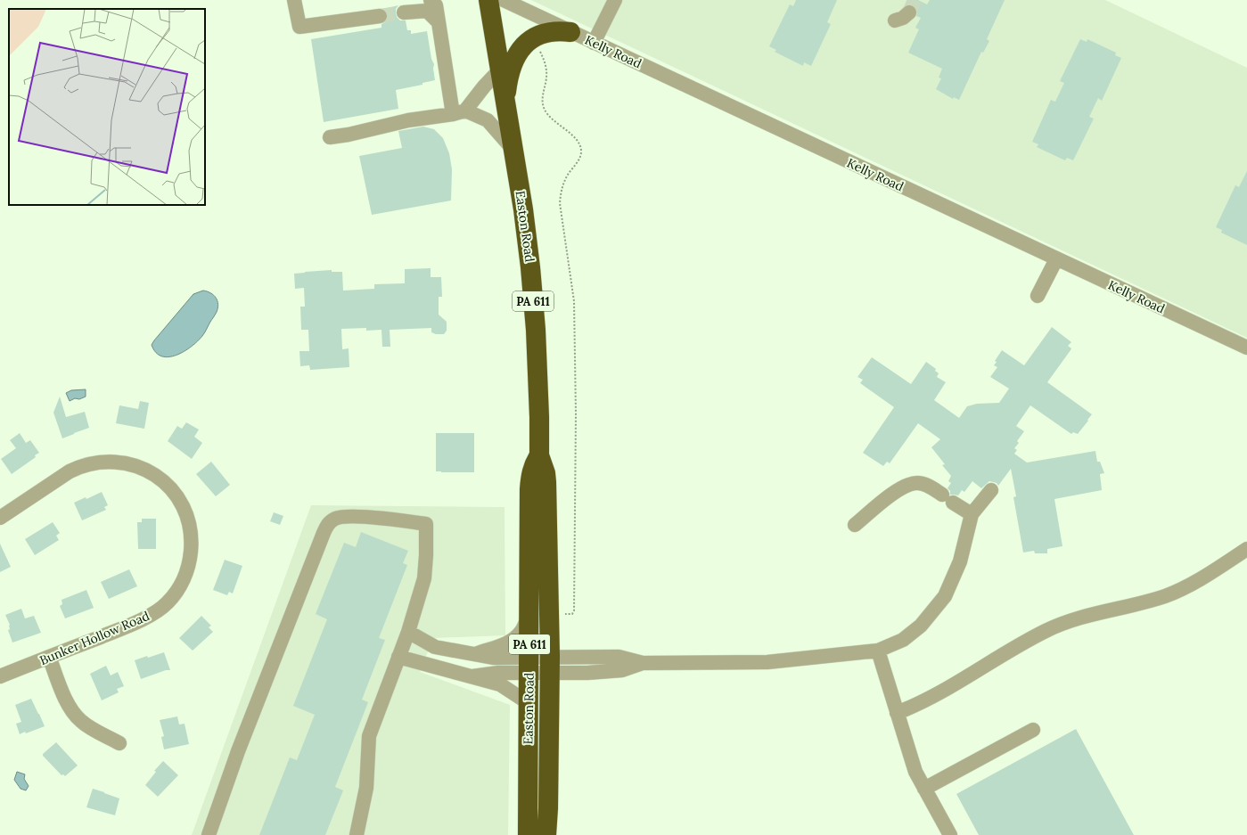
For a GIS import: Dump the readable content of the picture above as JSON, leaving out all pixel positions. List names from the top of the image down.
{
  "streets": {
    "highway": ["Easton Road", "PA 611"],
    "street": ["Kelly Road", "Bunker Hollow Road"]
  }
}
